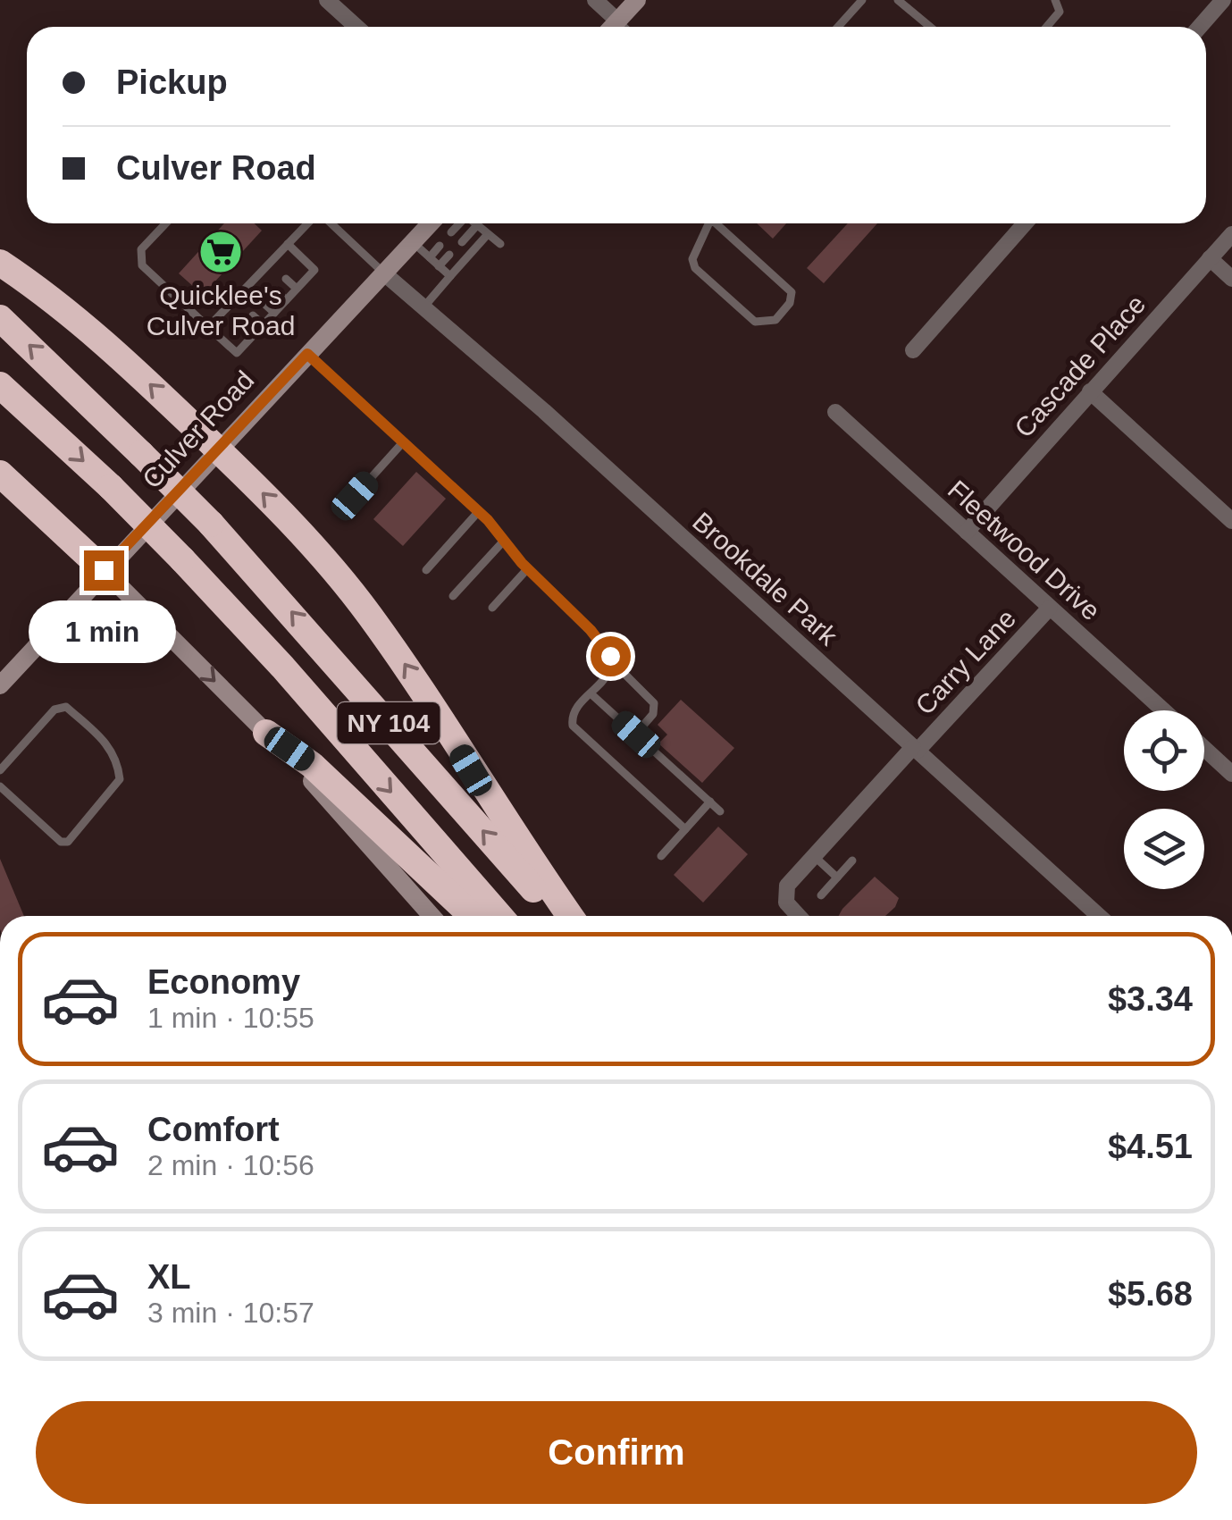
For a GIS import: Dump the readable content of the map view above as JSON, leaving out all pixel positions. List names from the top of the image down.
{
  "streets": {
    "highway": ["NY 104"],
    "main road": ["Culver Road"],
    "street": [
      "Cascade Place",
      "Fleetwood Drive",
      "Brookdale Park",
      "Carry Lane"
    ]
  },
  "crossings": [
    ["Cascade Place", "Fleetwood Drive"],
    ["Culver Road", "Brookdale Park"],
    ["Fleetwood Drive", "Carry Lane"],
    ["Brookdale Park", "Carry Lane"]
  ],
  "places": {
    "supermarket": ["Quicklee's Culver Road"]
  },
  "page": {
    "banner": ["Pickup", "Culver Road"],
    "bubble": "1 min",
    "list": [
      {
        "name": "Economy",
        "note": "1 min · 10:55",
        "value": "$3.34"
      },
      {
        "name": "Comfort",
        "note": "2 min · 10:56",
        "value": "$4.51"
      },
      {
        "name": "XL",
        "note": "3 min · 10:57",
        "value": "$5.68"
      }
    ],
    "buttons": "Confirm"
  }
}
